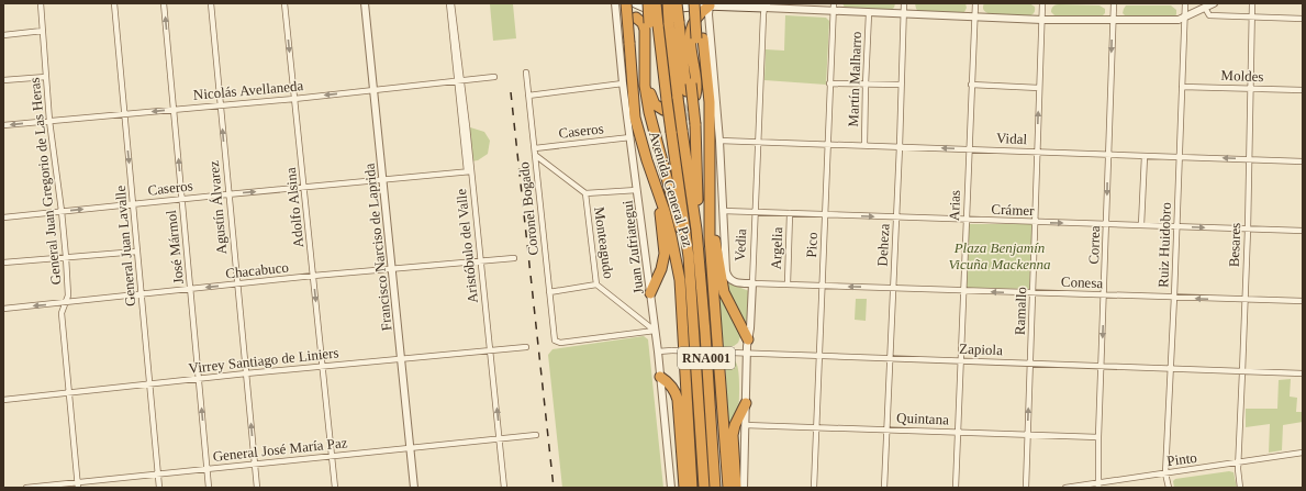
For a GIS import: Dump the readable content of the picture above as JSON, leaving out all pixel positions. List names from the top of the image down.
{
  "streets": {
    "highway": ["Avenida General Paz", "RNA001"],
    "street": [
      "Moldes",
      "Martín Malharro",
      "Nicolás Avellaneda",
      "Caseros",
      "Vidal",
      "General Juan Gregorio de Las Heras",
      "Arias",
      "Agustín Álvarez",
      "Adolfo Alsina",
      "Coronel Bogado",
      "Crámer",
      "Monteagudo",
      "Vedia",
      "Pico",
      "Deheza",
      "Correa",
      "Ruiz Huidobro",
      "Besares",
      "General Juan Lavalle",
      "Aristóbulo del Valle",
      "José Mármol",
      "Francisco Narciso de Laprida",
      "Juan Zufriategui",
      "Argelia",
      "Chacabuco",
      "Conesa",
      "Ramallo",
      "Zapiola",
      "Virrey Santiago de Liniers",
      "Quintana",
      "General José María Paz",
      "Pinto"
    ]
  },
  "crossings": [
    ["Moldes", "Ruiz Huidobro"],
    ["Moldes", "Besares"],
    ["Martín Malharro", "Vidal"],
    ["Nicolás Avellaneda", "General Juan Gregorio de Las Heras"],
    ["Nicolás Avellaneda", "Agustín Álvarez"],
    ["Nicolás Avellaneda", "Adolfo Alsina"],
    ["Nicolás Avellaneda", "General Juan Lavalle"],
    ["Nicolás Avellaneda", "Aristóbulo del Valle"],
    ["Nicolás Avellaneda", "José Mármol"],
    ["Nicolás Avellaneda", "Francisco Narciso de Laprida"],
    ["Caseros", "General Juan Gregorio de Las Heras"],
    ["Caseros", "Agustín Álvarez"],
    ["Caseros", "Adolfo Alsina"],
    ["Caseros", "Coronel Bogado"],
    ["Caseros", "General Juan Lavalle"],
    ["Caseros", "Aristóbulo del Valle"],
    ["Caseros", "José Mármol"],
    ["Caseros", "Francisco Narciso de Laprida"],
    ["Caseros", "Juan Zufriategui"],
    ["Vidal", "Arias"],
    ["Vidal", "Vedia"],
    ["Vidal", "Pico"],
    ["Vidal", "Deheza"],
    ["Vidal", "Correa"],
    ["Vidal", "Ruiz Huidobro"],
    ["Vidal", "Besares"],
    ["Vidal", "Ramallo"],
    ["General Juan Gregorio de Las Heras", "Chacabuco"],
    ["General Juan Gregorio de Las Heras", "Virrey Santiago de Liniers"],
    ["General Juan Gregorio de Las Heras", "General José María Paz"],
    ["Avenida General Paz", "Juan Zufriategui"],
    ["Arias", "Crámer"],
    ["Arias", "Conesa"],
    ["Arias", "Zapiola"],
    ["Arias", "Quintana"],
    ["Agustín Álvarez", "Chacabuco"],
    ["Agustín Álvarez", "Virrey Santiago de Liniers"],
    ["Agustín Álvarez", "General José María Paz"],
    ["Adolfo Alsina", "Chacabuco"],
    ["Adolfo Alsina", "Virrey Santiago de Liniers"],
    ["Adolfo Alsina", "General José María Paz"],
    ["Coronel Bogado", "Monteagudo"],
    ["Coronel Bogado", "Juan Zufriategui"],
    ["Crámer", "Vedia"],
    ["Crámer", "Pico"],
    ["Crámer", "Deheza"],
    ["Crámer", "Correa"],
    ["Crámer", "Ruiz Huidobro"],
    ["Crámer", "Besares"],
    ["Crámer", "Argelia"],
    ["Crámer", "Conesa"],
    ["Crámer", "Ramallo"],
    ["Monteagudo", "Juan Zufriategui"],
    ["Vedia", "Conesa"],
    ["Vedia", "Zapiola"],
    ["Vedia", "Quintana"],
    ["Pico", "Conesa"],
    ["Pico", "Zapiola"],
    ["Pico", "Quintana"],
    ["Deheza", "Conesa"],
    ["Deheza", "Zapiola"],
    ["Deheza", "Quintana"],
    ["Correa", "Conesa"],
    ["Correa", "Zapiola"],
    ["Correa", "Quintana"],
    ["Correa", "Pinto"],
    ["Ruiz Huidobro", "Conesa"],
    ["Ruiz Huidobro", "Zapiola"],
    ["Ruiz Huidobro", "Pinto"],
    ["Besares", "Conesa"],
    ["Besares", "Zapiola"],
    ["Besares", "Pinto"],
    ["General Juan Lavalle", "Chacabuco"],
    ["General Juan Lavalle", "Virrey Santiago de Liniers"],
    ["General Juan Lavalle", "General José María Paz"],
    ["Aristóbulo del Valle", "Chacabuco"],
    ["Aristóbulo del Valle", "Virrey Santiago de Liniers"],
    ["Aristóbulo del Valle", "General José María Paz"],
    ["José Mármol", "Chacabuco"],
    ["José Mármol", "Virrey Santiago de Liniers"],
    ["José Mármol", "General José María Paz"],
    ["Francisco Narciso de Laprida", "Chacabuco"],
    ["Francisco Narciso de Laprida", "Virrey Santiago de Liniers"],
    ["Francisco Narciso de Laprida", "General José María Paz"],
    ["Juan Zufriategui", "Zapiola"],
    ["Argelia", "Conesa"],
    ["Conesa", "Ramallo"],
    ["Ramallo", "Zapiola"],
    ["Ramallo", "Quintana"]
  ],
  "one_way": [
    "Nicolás Avellaneda",
    "Agustín Álvarez",
    "Adolfo Alsina",
    "Crámer",
    "Correa",
    "José Mármol"
  ],
  "parks": ["Plaza Benjamín Vicuña Mackenna"]
}
